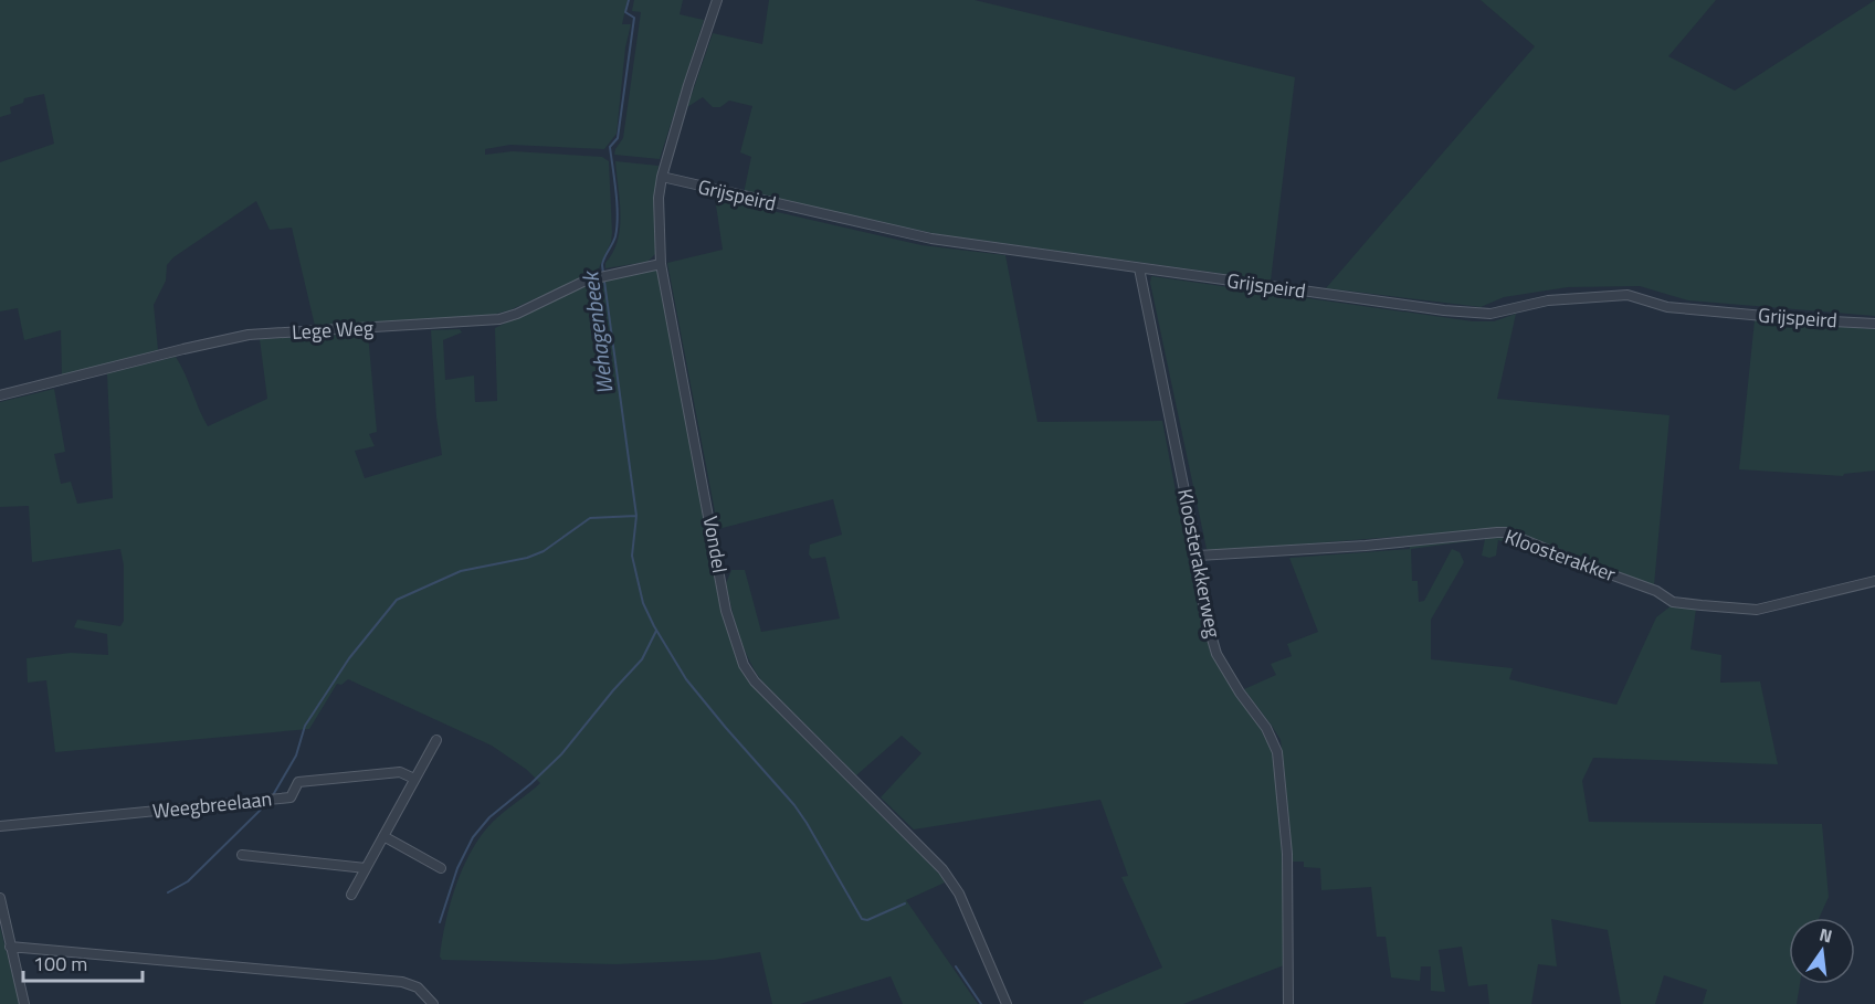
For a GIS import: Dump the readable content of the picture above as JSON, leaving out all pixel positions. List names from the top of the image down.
{
  "streets": {
    "street": [
      "Grijspeird",
      "Lege Weg",
      "Vondel",
      "Kloosterakker",
      "Kloosterakkerweg",
      "Weegbreelaan"
    ]
  },
  "crossings": [
    ["Grijspeird", "Vondel"],
    ["Grijspeird", "Kloosterakkerweg"],
    ["Lege Weg", "Vondel"],
    ["Kloosterakker", "Kloosterakkerweg"]
  ],
  "water": ["Wehagenbeek"],
  "scale_bar": "100 m",
  "north": "top"
}
